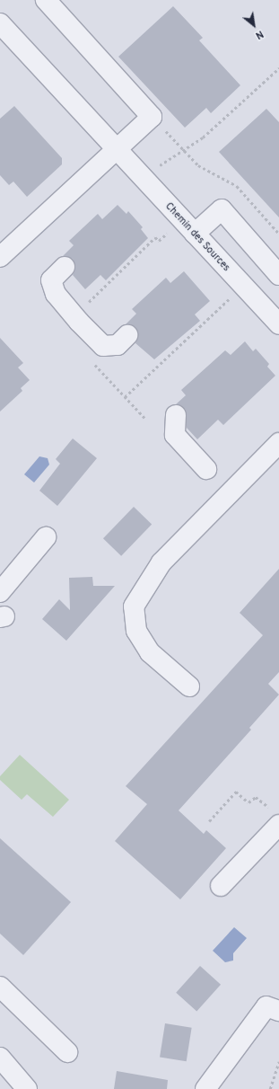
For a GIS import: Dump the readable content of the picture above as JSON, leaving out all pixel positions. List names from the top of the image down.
{
  "streets": {
    "street": ["Chemin des Sources"]
  },
  "north": "bottom right"
}
